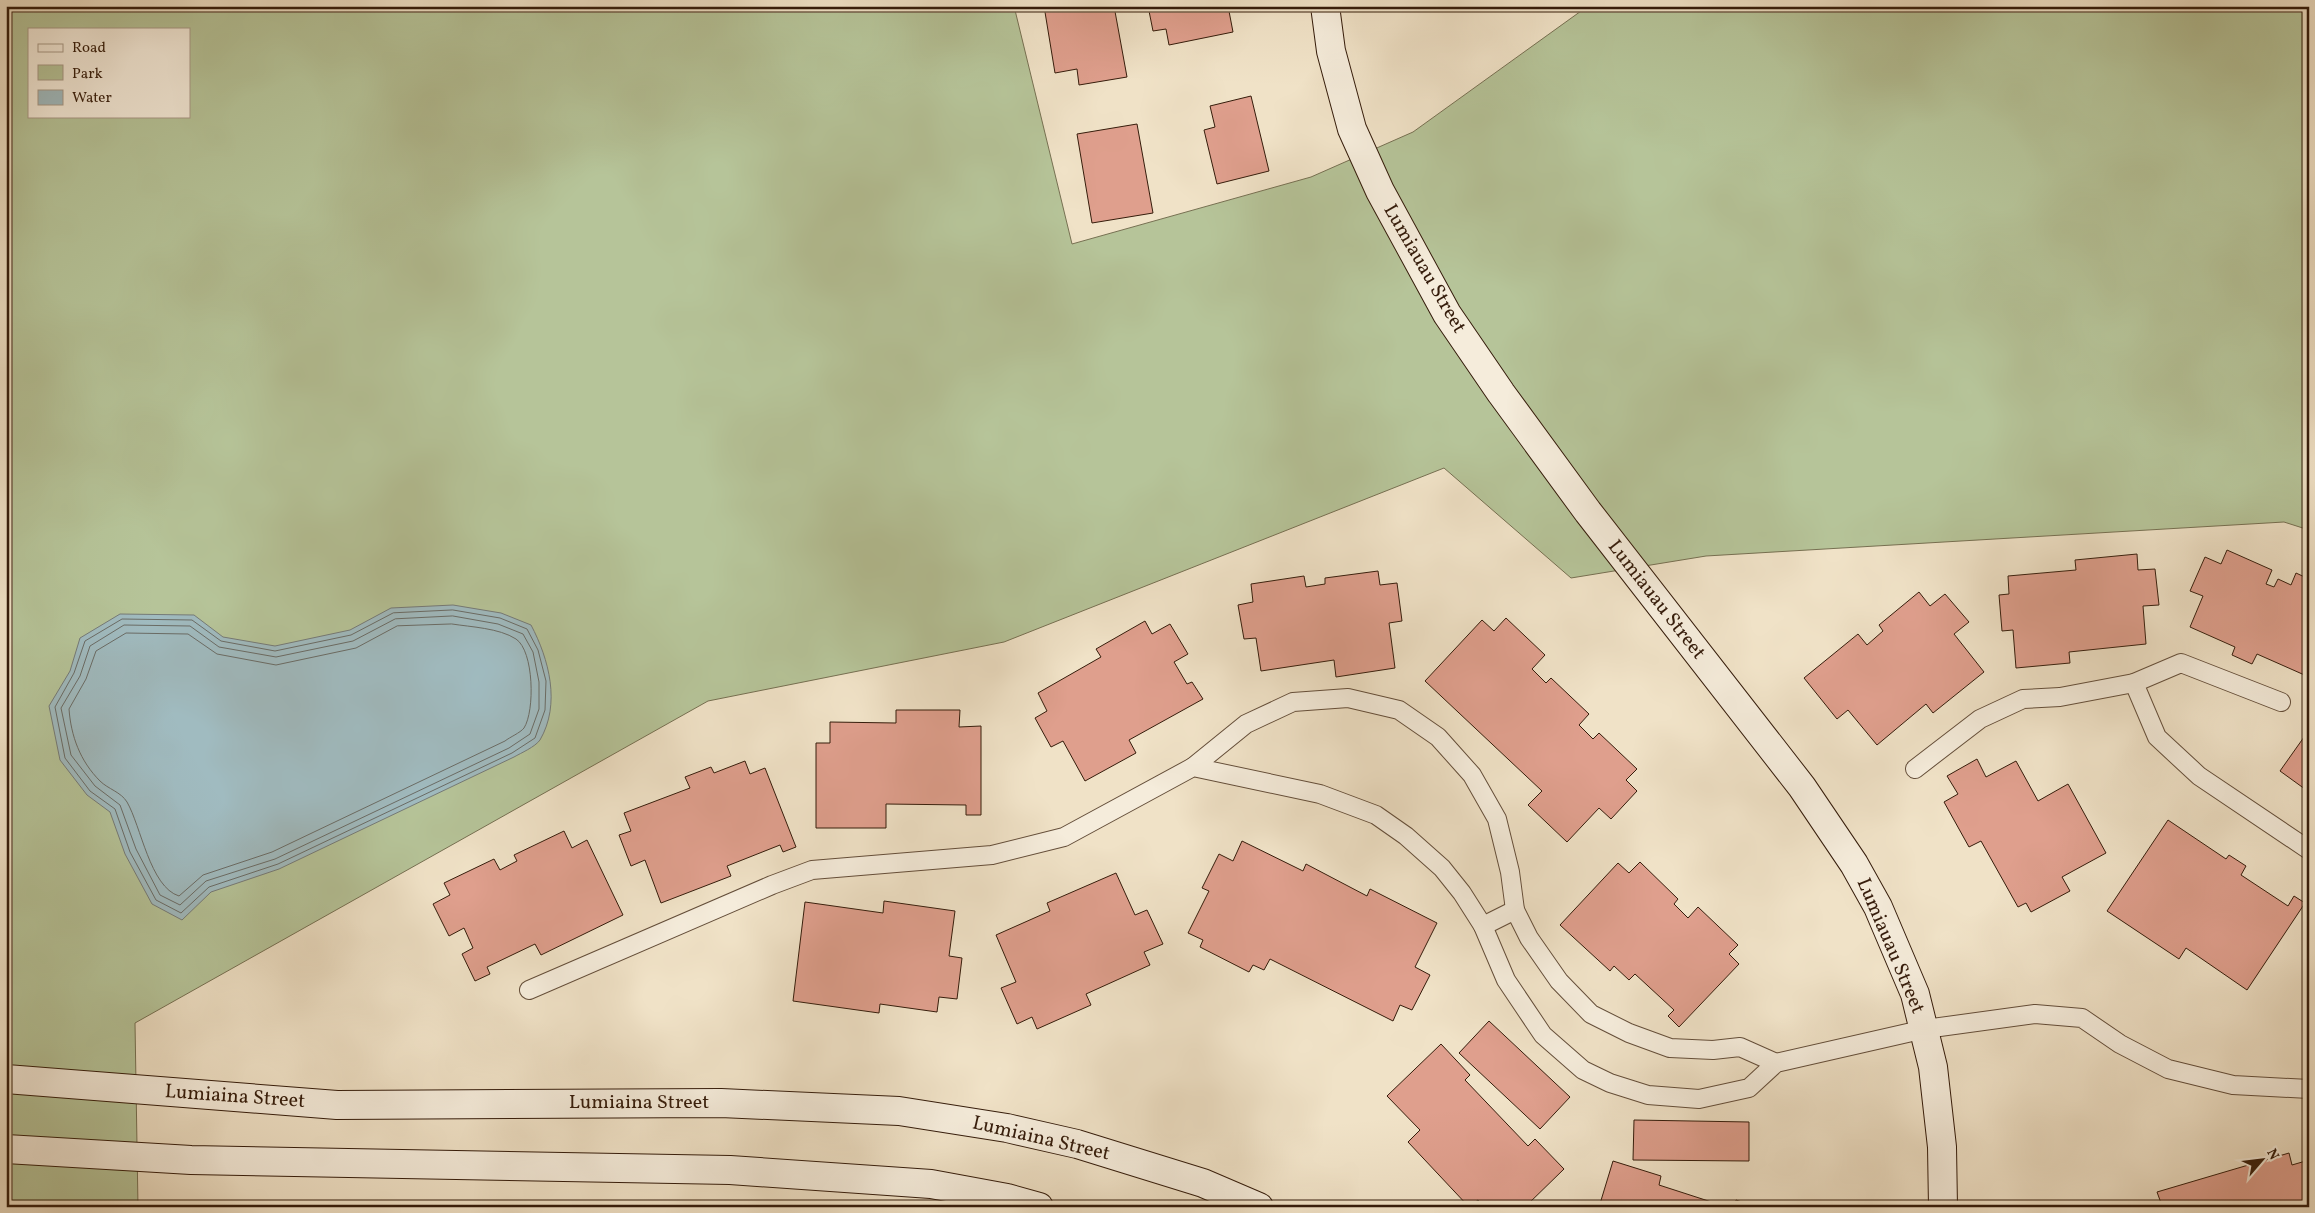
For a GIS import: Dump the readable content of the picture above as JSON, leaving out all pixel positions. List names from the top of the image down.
{
  "streets": {
    "main road": ["Lumiauau Street", "Lumiaina Street"]
  },
  "legend": ["Road", "Park", "Water"],
  "north": "top right"
}
